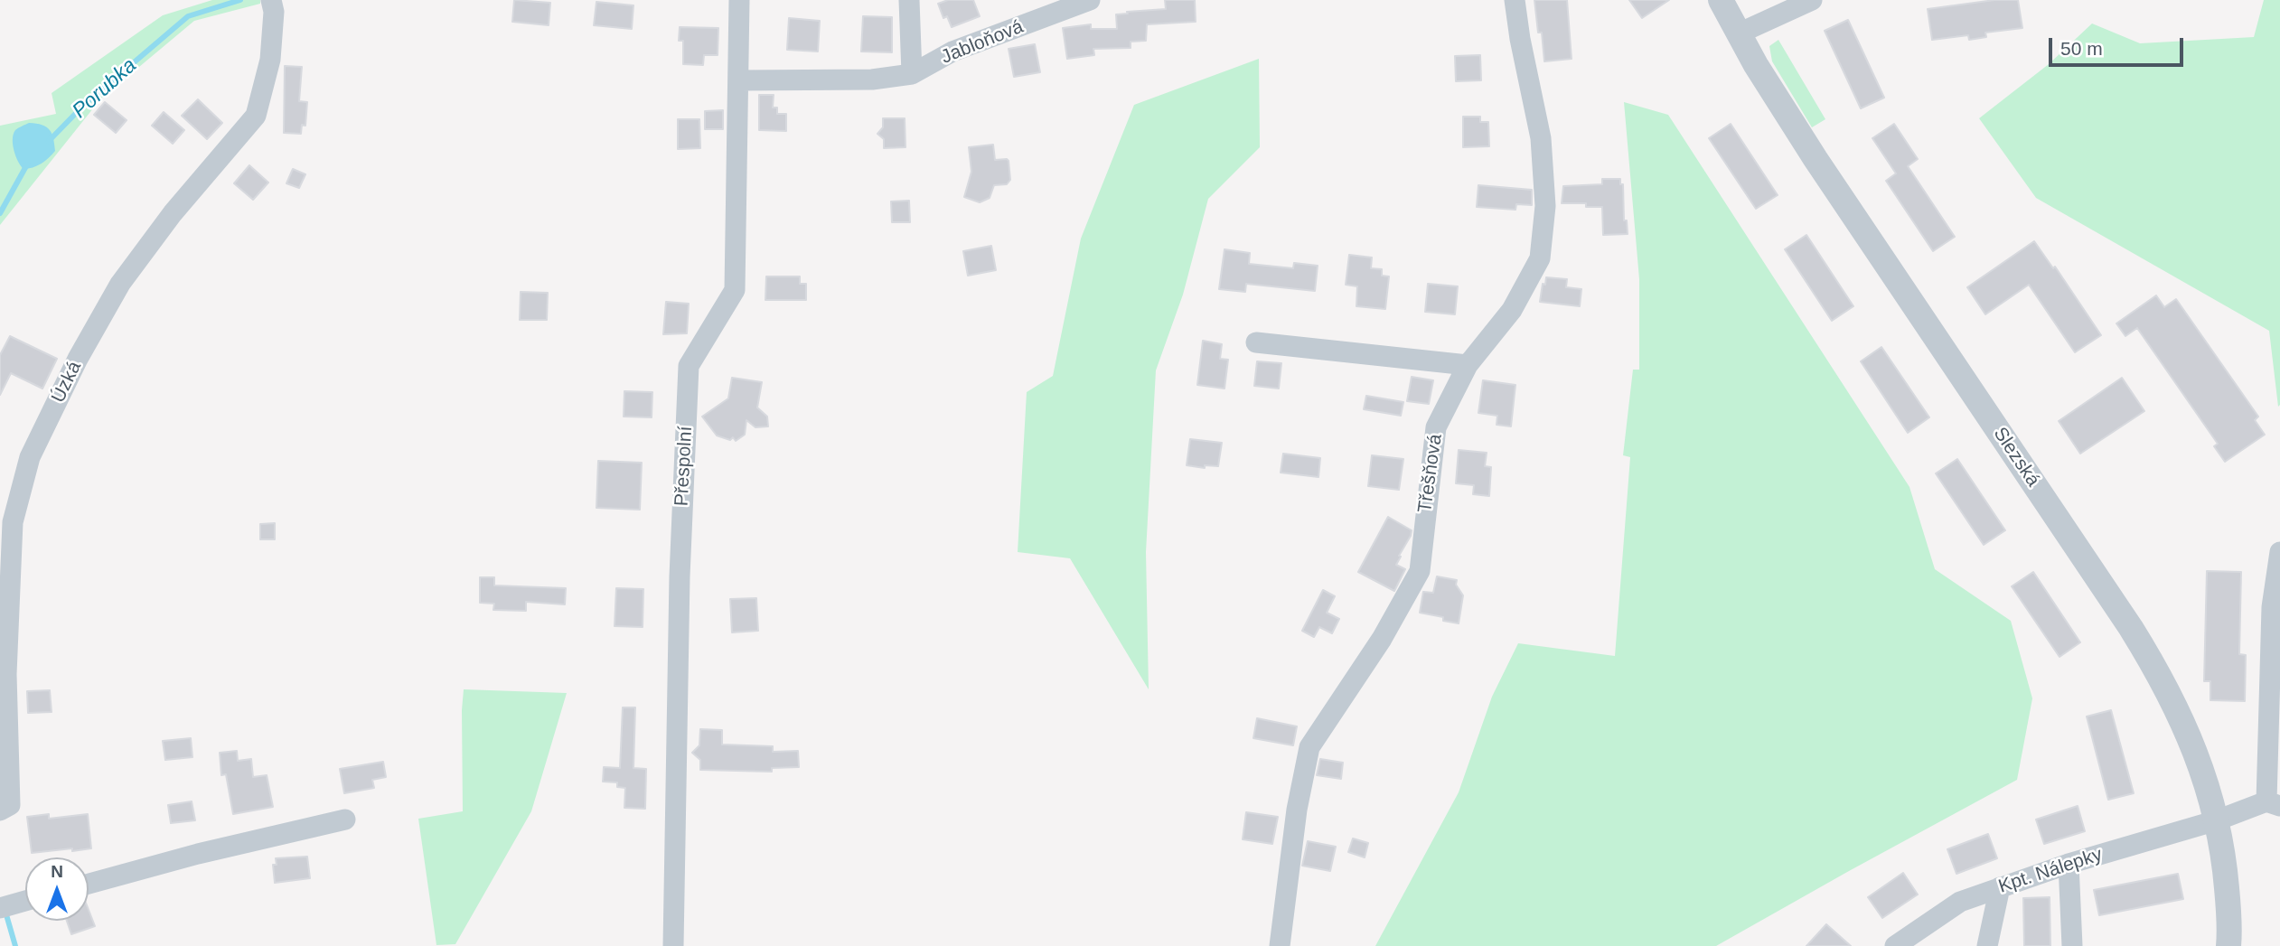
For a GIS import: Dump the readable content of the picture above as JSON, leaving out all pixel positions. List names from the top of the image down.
{
  "streets": {
    "street": [
      "Jabloňová",
      "Úzká",
      "Slezská",
      "Přespolní",
      "Třešňová",
      "Kpt. Nálepky"
    ]
  },
  "crossings": [
    ["Jabloňová", "Přespolní"],
    ["Slezská", "Kpt. Nálepky"]
  ],
  "water": ["Porubka"],
  "scale_bar": "50 m",
  "north": "top"
}
